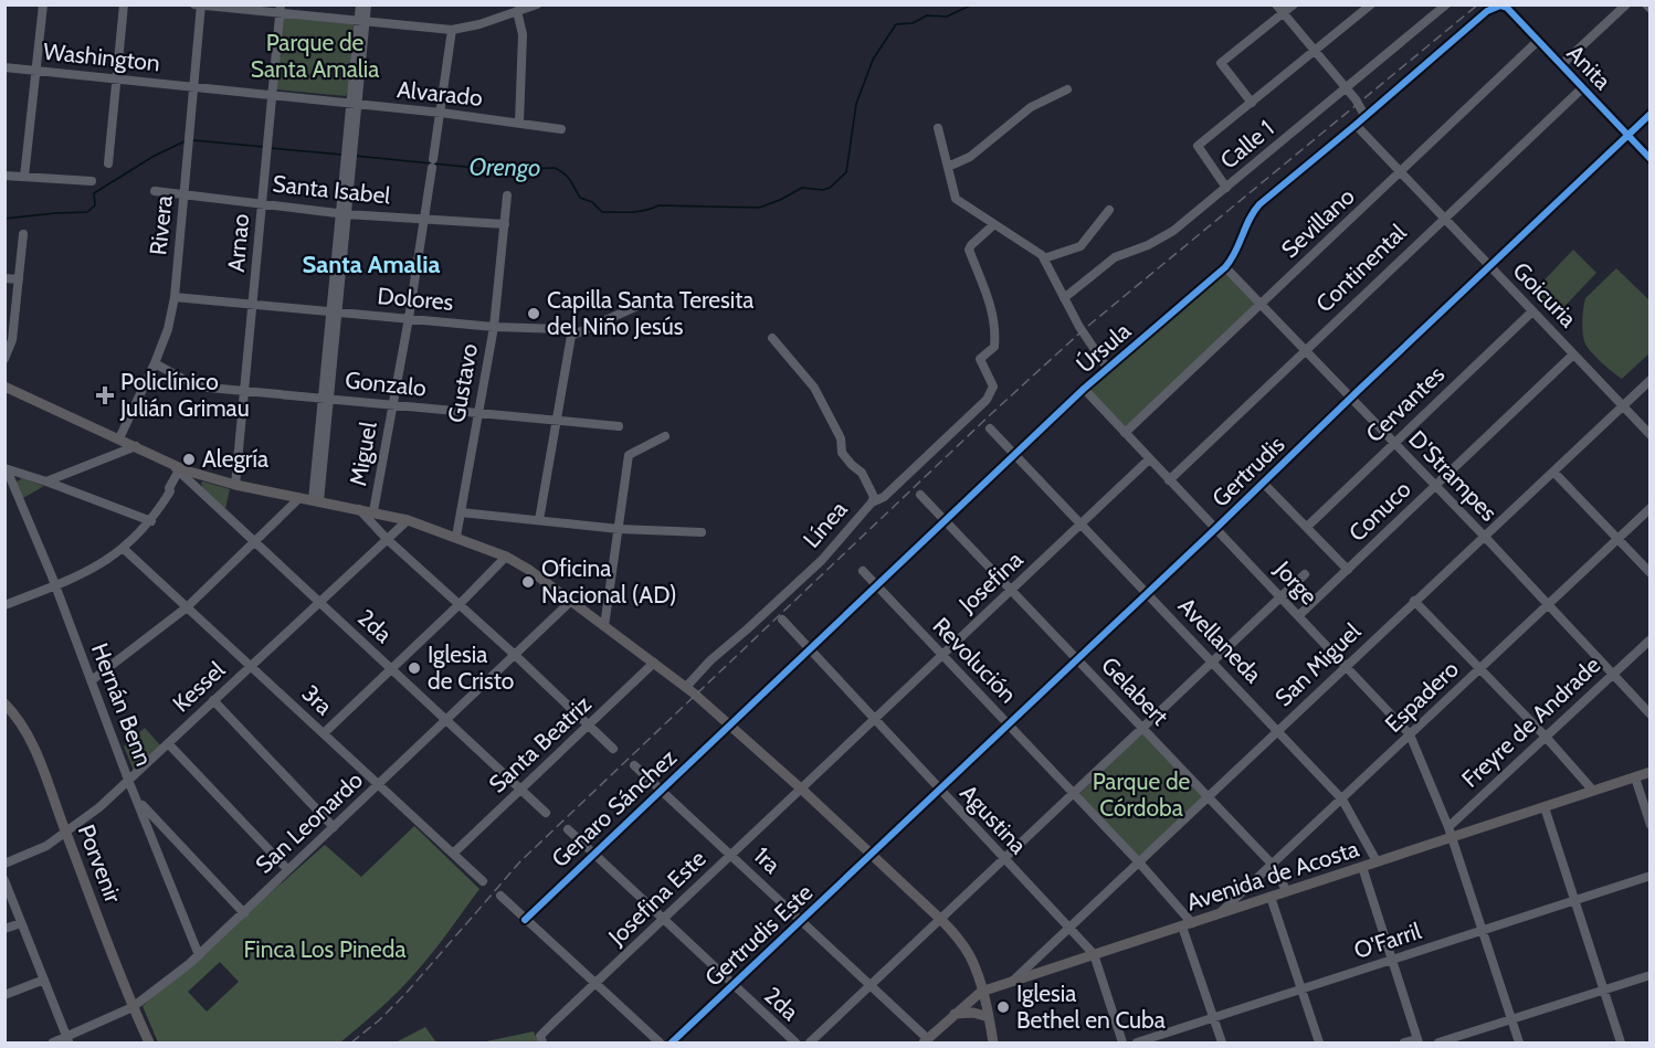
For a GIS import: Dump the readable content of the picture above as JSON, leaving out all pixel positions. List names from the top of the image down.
{
  "streets": {
    "main road": ["Porvenir", "Avenida de Acosta"],
    "street": [
      "Washington",
      "Anita",
      "Alvarado",
      "Calle 1",
      "Santa Isabel",
      "Sevillano",
      "Rivera",
      "Arnao",
      "Continental",
      "Goicuria",
      "Dolores",
      "Úrsula",
      "Gustavo",
      "Gonzalo",
      "Cervantes",
      "Miguel",
      "Gertrudis",
      "D'Strampes",
      "Conuco",
      "Línea",
      "Josefina",
      "Jorge",
      "2da",
      "Avellaneda",
      "Revolución",
      "San Miguel",
      "Kessel",
      "Gelabert",
      "Espadero",
      "3ra",
      "Hernán Benn",
      "Freyre de Andrade",
      "Santa Beatriz",
      "Genaro Sánchez",
      "Agustina",
      "San Leonardo",
      "1ra",
      "Josefina Este",
      "Gertrudis Este",
      "O'Farril"
    ]
  },
  "crossings": [
    ["Washington", "Alvarado"],
    ["Washington", "Rivera"],
    ["Anita", "Sevillano"],
    ["Anita", "Continental"],
    ["Anita", "Úrsula"],
    ["Anita", "Gertrudis"],
    ["Alvarado", "Rivera"],
    ["Alvarado", "Arnao"],
    ["Alvarado", "Miguel"],
    ["Santa Isabel", "Rivera"],
    ["Santa Isabel", "Arnao"],
    ["Santa Isabel", "Gustavo"],
    ["Santa Isabel", "Miguel"],
    ["Sevillano", "Goicuria"],
    ["Sevillano", "D'Strampes"],
    ["Sevillano", "Jorge"],
    ["Rivera", "Dolores"],
    ["Rivera", "Gonzalo"],
    ["Arnao", "Dolores"],
    ["Arnao", "Gonzalo"],
    ["Continental", "Goicuria"],
    ["Continental", "D'Strampes"],
    ["Continental", "Jorge"],
    ["Goicuria", "Úrsula"],
    ["Goicuria", "Cervantes"],
    ["Goicuria", "Gertrudis"],
    ["Goicuria", "Conuco"],
    ["Goicuria", "San Miguel"],
    ["Dolores", "Gustavo"],
    ["Dolores", "Miguel"],
    ["Úrsula", "D'Strampes"],
    ["Úrsula", "Jorge"],
    ["Úrsula", "Avellaneda"],
    ["Úrsula", "Revolución"],
    ["Úrsula", "Gelabert"],
    ["Úrsula", "Genaro Sánchez"],
    ["Úrsula", "Agustina"],
    ["Gustavo", "Gonzalo"],
    ["Gonzalo", "Miguel"],
    ["Cervantes", "D'Strampes"],
    ["Gertrudis", "D'Strampes"],
    ["Gertrudis", "Jorge"],
    ["Gertrudis", "Avellaneda"],
    ["Gertrudis", "Revolución"],
    ["Gertrudis", "Gelabert"],
    ["Gertrudis", "Agustina"],
    ["Gertrudis", "Gertrudis Este"],
    ["D'Strampes", "Conuco"],
    ["D'Strampes", "San Miguel"],
    ["D'Strampes", "Espadero"],
    ["D'Strampes", "Freyre de Andrade"],
    ["Conuco", "Jorge"],
    ["Josefina", "Jorge"],
    ["Josefina", "Avellaneda"],
    ["Josefina", "Revolución"],
    ["Josefina", "Gelabert"],
    ["Josefina", "Agustina"],
    ["Josefina", "Josefina Este"],
    ["Jorge", "San Miguel"],
    ["Jorge", "Espadero"],
    ["Jorge", "Freyre de Andrade"],
    ["2da", "Kessel"],
    ["2da", "Santa Beatriz"],
    ["2da", "Genaro Sánchez"],
    ["2da", "San Leonardo"],
    ["2da", "Josefina Este"],
    ["2da", "Gertrudis Este"],
    ["Avellaneda", "San Miguel"],
    ["Avellaneda", "Espadero"],
    ["Avellaneda", "Avenida de Acosta"],
    ["Revolución", "San Miguel"],
    ["Revolución", "Avenida de Acosta"],
    ["San Miguel", "Gelabert"],
    ["San Miguel", "Agustina"],
    ["San Miguel", "Avenida de Acosta"],
    ["Kessel", "3ra"],
    ["Kessel", "Hernán Benn"],
    ["Kessel", "Porvenir"],
    ["Gelabert", "Espadero"],
    ["Gelabert", "Avenida de Acosta"],
    ["Espadero", "Avenida de Acosta"],
    ["3ra", "Santa Beatriz"],
    ["3ra", "San Leonardo"],
    ["Hernán Benn", "San Leonardo"],
    ["Genaro Sánchez", "1ra"],
    ["Agustina", "Avenida de Acosta"],
    ["San Leonardo", "Porvenir"],
    ["1ra", "Avenida de Acosta"],
    ["1ra", "Josefina Este"],
    ["1ra", "Gertrudis Este"]
  ],
  "districts": ["Santa Amalia"],
  "water": ["Orengo"],
  "parks": ["Parque de Santa Amalia", "Parque de Córdoba", "Finca Los Pineda"],
  "places": {
    "other": [
      "Capilla Santa Teresita del Niño Jesús",
      "Alegría",
      "Oficina Nacional (AD)",
      "Iglesia de Cristo",
      "Iglesia Bethel en Cuba"
    ],
    "health": ["Policlínico Julián Grimau"]
  }
}
